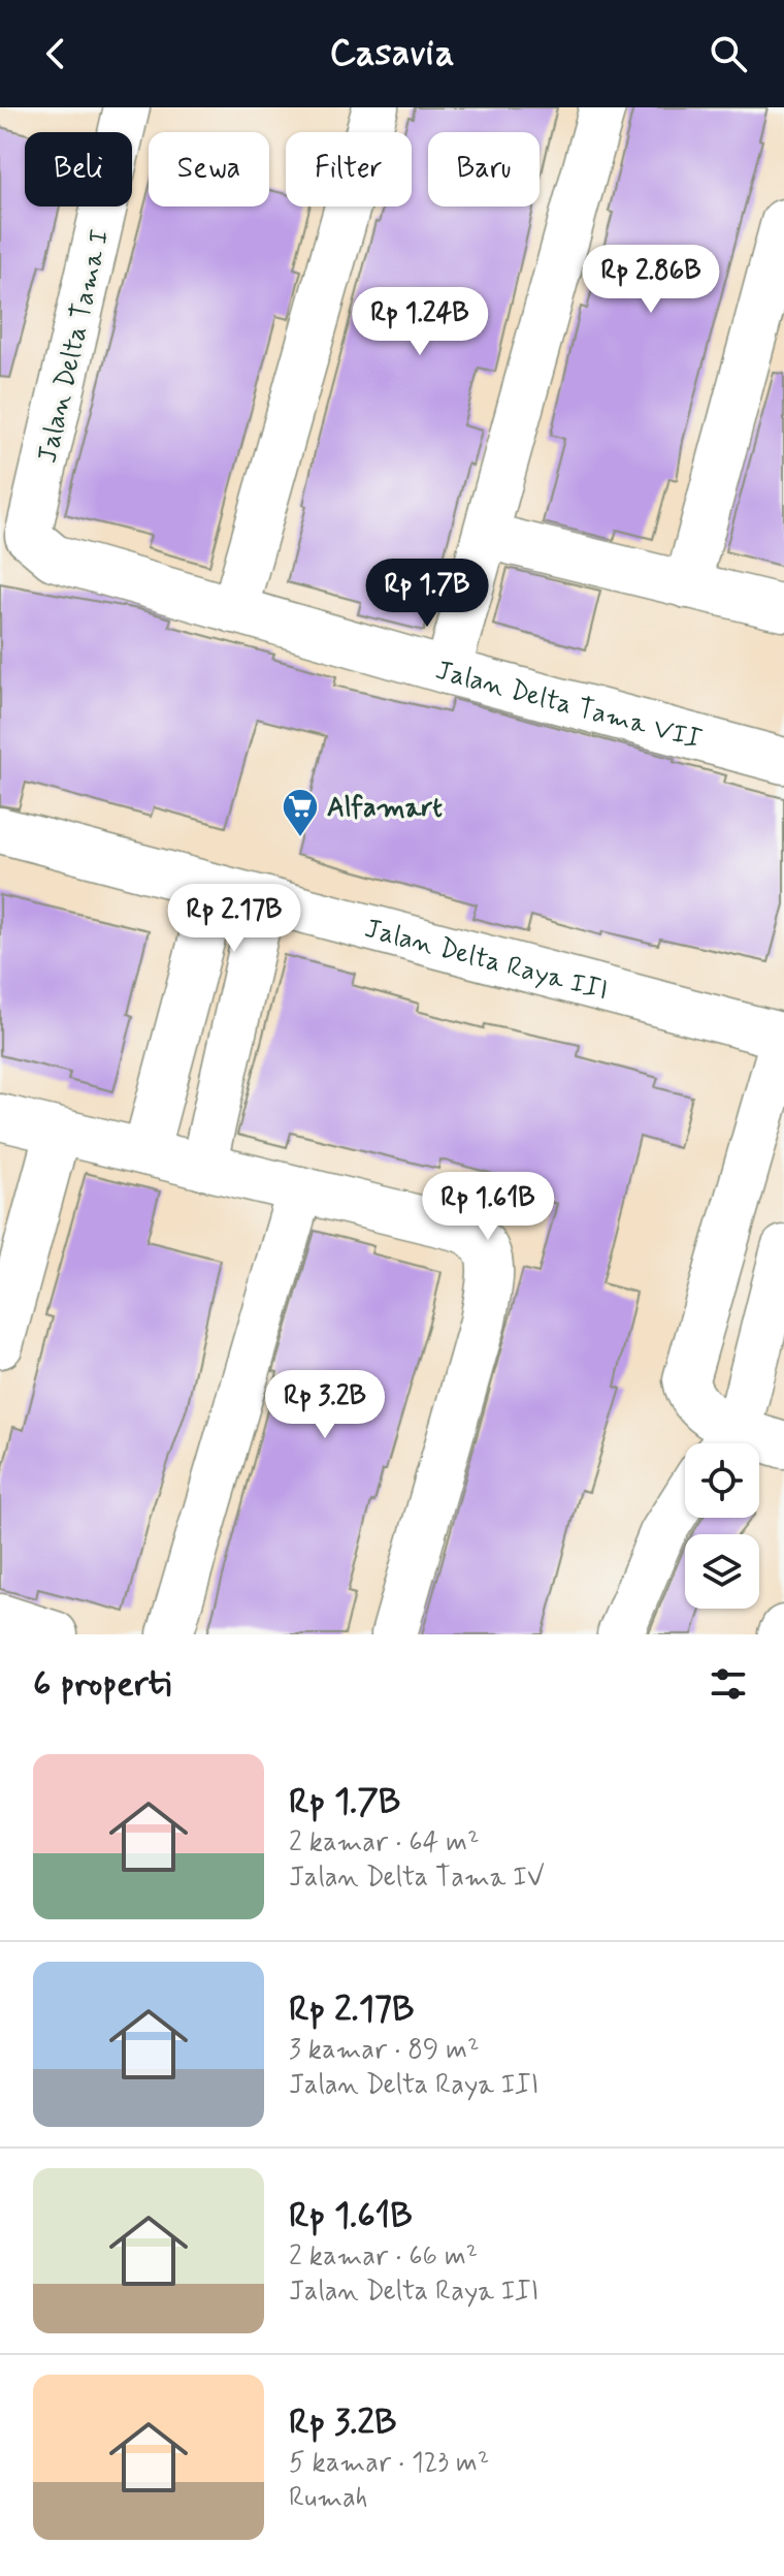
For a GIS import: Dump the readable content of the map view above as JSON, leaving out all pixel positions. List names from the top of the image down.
{
  "streets": {
    "street": ["Jalan Delta Tama I", "Jalan Delta Tama VII", "Jalan Delta Raya III"]
  },
  "crossings": [
    ["Jalan Delta Tama I", "Jalan Delta Tama VII"]
  ],
  "places": {
    "supermarket": ["Alfamart"]
  },
  "page": {
    "header": "Casavia",
    "chip": [
      "Beli",
      "Sewa",
      "Filter",
      "Baru"
    ],
    "price": [
      "Rp 2.86B",
      "Rp 1.24B",
      "Rp 1.7B",
      "Rp 2.17B",
      "Rp 1.61B",
      "Rp 3.2B"
    ],
    "heading": "6 properti",
    "list": [
      {
        "name": "Rp 1.7B",
        "note": "2 kamar · 64 m² · Jalan Delta Tama IV"
      },
      {
        "name": "Rp 2.17B",
        "note": "3 kamar · 89 m² · Jalan Delta Raya III"
      },
      {
        "name": "Rp 1.61B",
        "note": "2 kamar · 66 m² · Jalan Delta Raya III"
      },
      {
        "name": "Rp 3.2B",
        "note": "5 kamar · 123 m² · Rumah"
      }
    ]
  }
}
